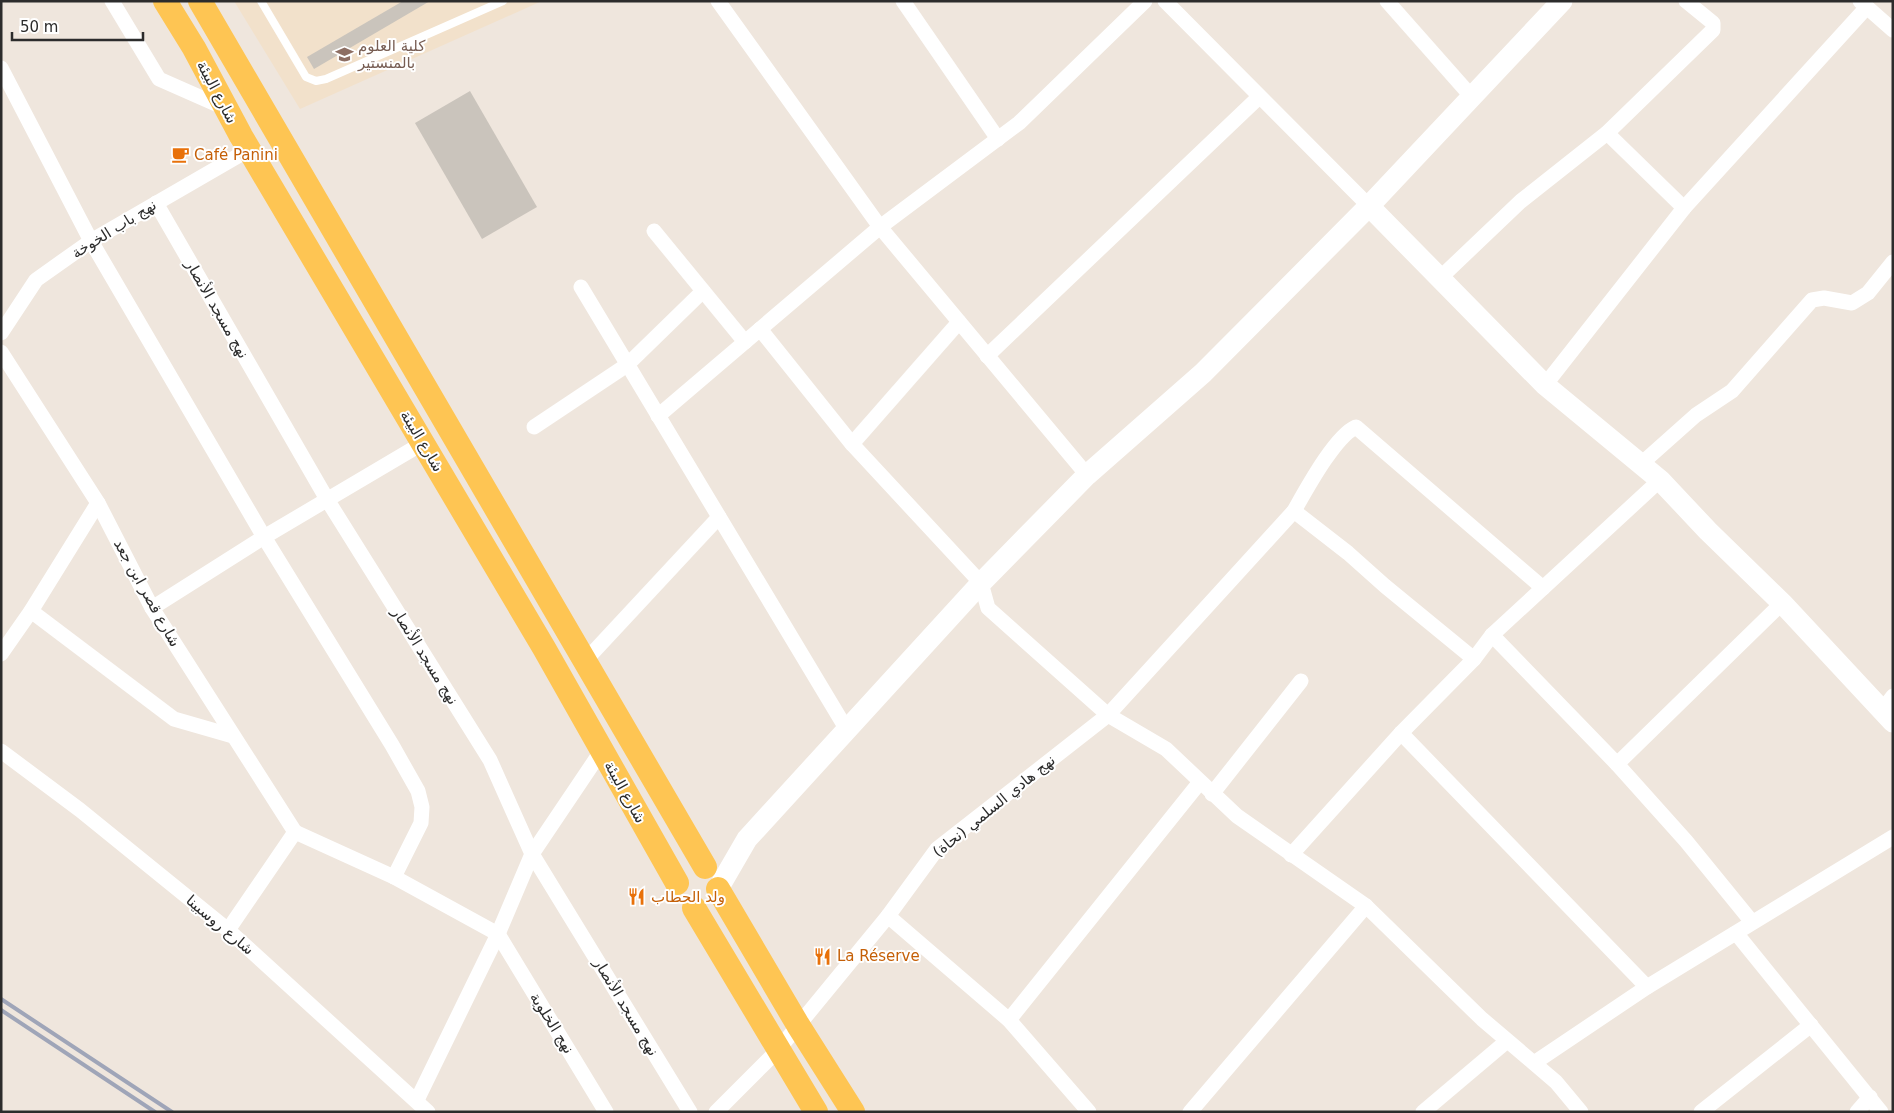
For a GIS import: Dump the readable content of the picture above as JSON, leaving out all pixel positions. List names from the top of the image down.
{
  "streets": {
    "main road": ["شارع البيئة"],
    "street": [
      "نهج باب الخوخة",
      "نهج مسجد الأنصار",
      "شارع قصر ابن جعد",
      "نهج هادي السلمي (نحاة)",
      "شارع روسبينا",
      "نهج الخلوية"
    ]
  },
  "crossings": [
    ["شارع البيئة", "نهج باب الخوخة"],
    ["شارع البيئة", "نهج هادي السلمي (نحاة)"],
    ["نهج باب الخوخة", "نهج مسجد الأنصار"]
  ],
  "places": {
    "school or university": ["كلية العلوم بالمنستير"],
    "cafe": ["Café Panini"],
    "restaurant": ["ولد الحطاب", "La Réserve"]
  },
  "scale_bar": "50 m"
}
